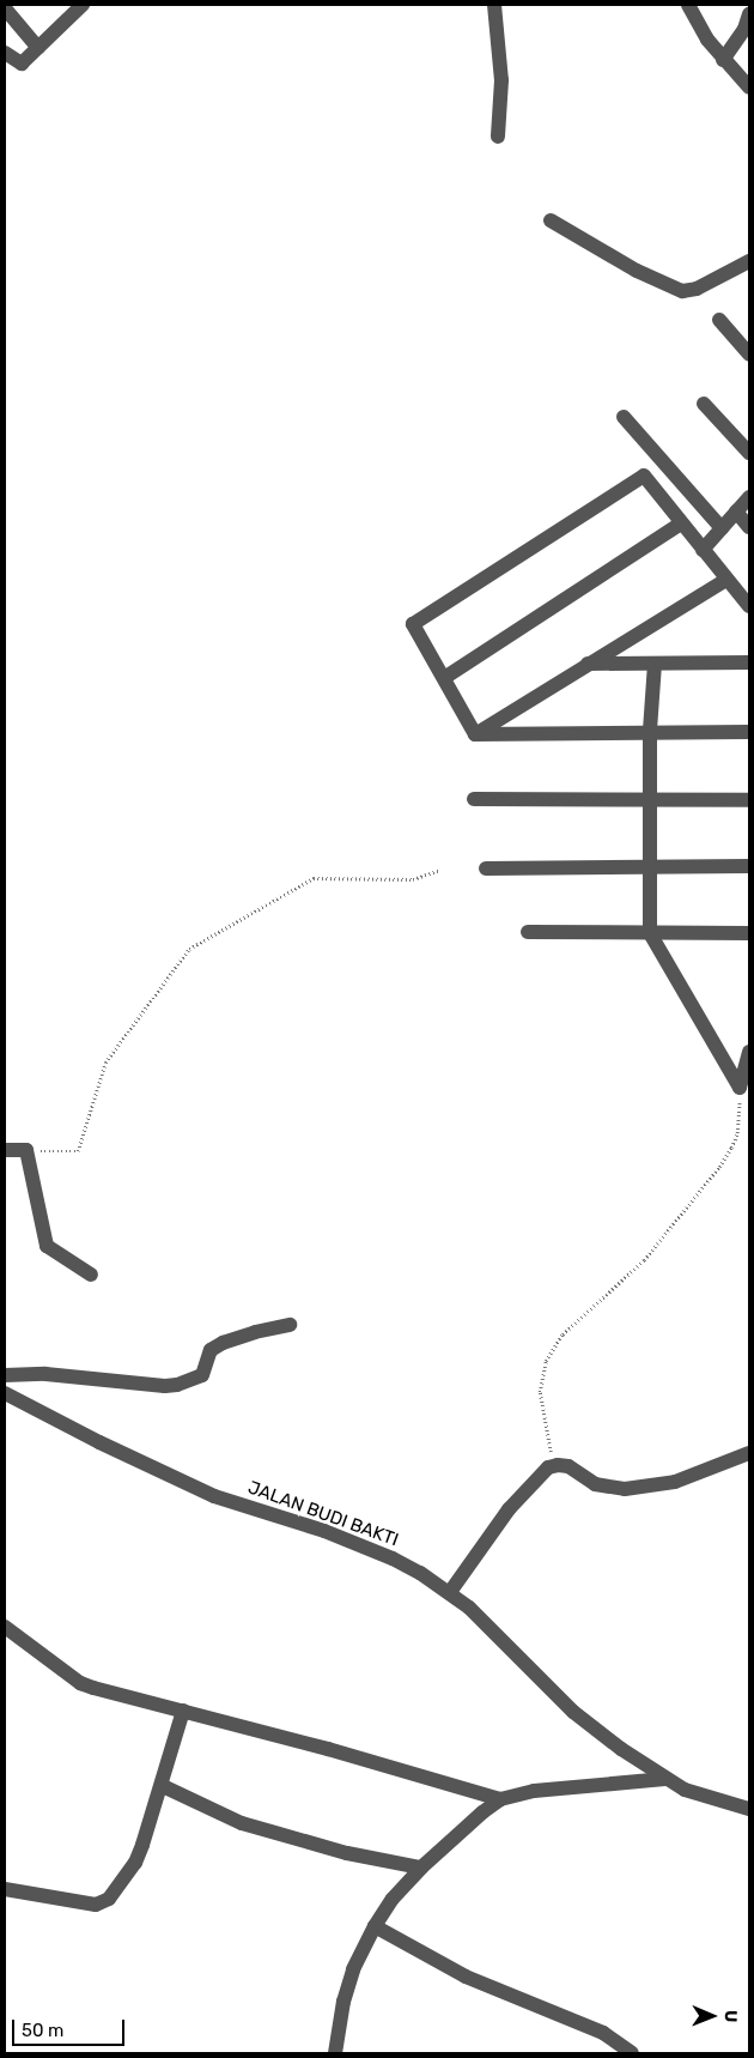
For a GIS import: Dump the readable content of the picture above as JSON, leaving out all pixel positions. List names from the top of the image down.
{
  "streets": {
    "street": ["JALAN BUDI BAKTI"]
  },
  "scale_bar": "50 m",
  "north": "right"
}
